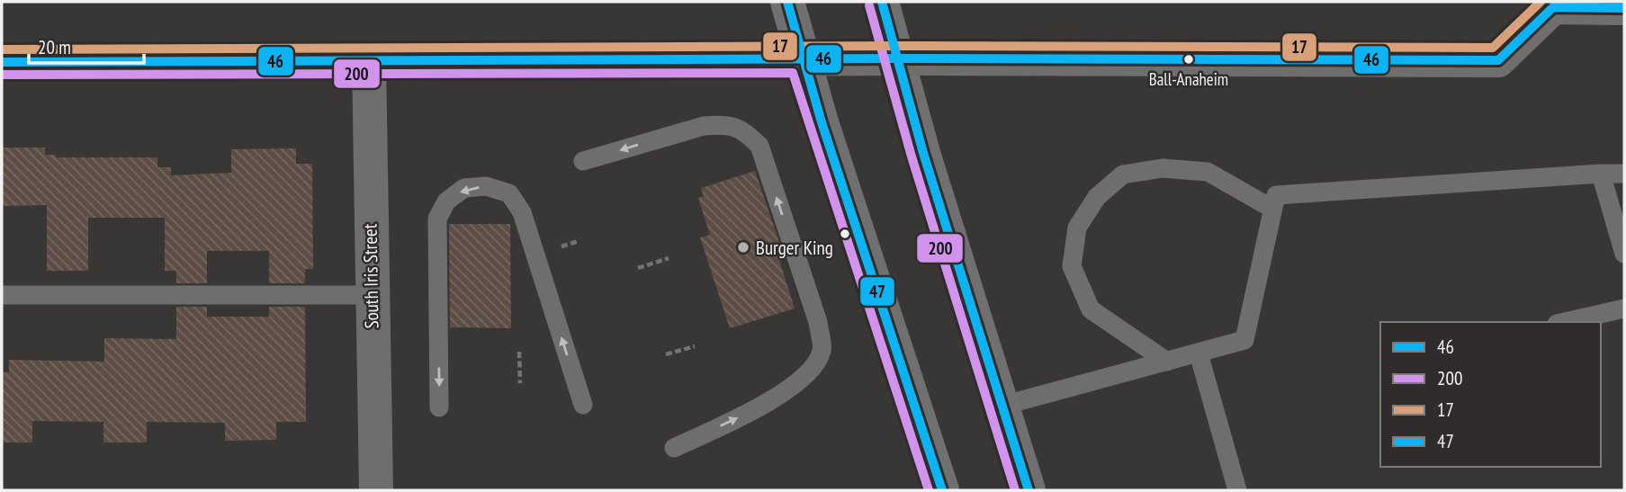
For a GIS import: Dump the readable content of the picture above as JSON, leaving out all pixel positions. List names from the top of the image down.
{
  "streets": {
    "street": ["South Iris Street"]
  },
  "places": ["Ball-Anaheim", "Burger King"],
  "lines": [
    "transit line 17",
    "transit line 47",
    "transit line 200",
    "transit line 46"
  ],
  "legend": [
    "46",
    "200",
    "17",
    "47"
  ],
  "scale_bar": "20 m"
}
